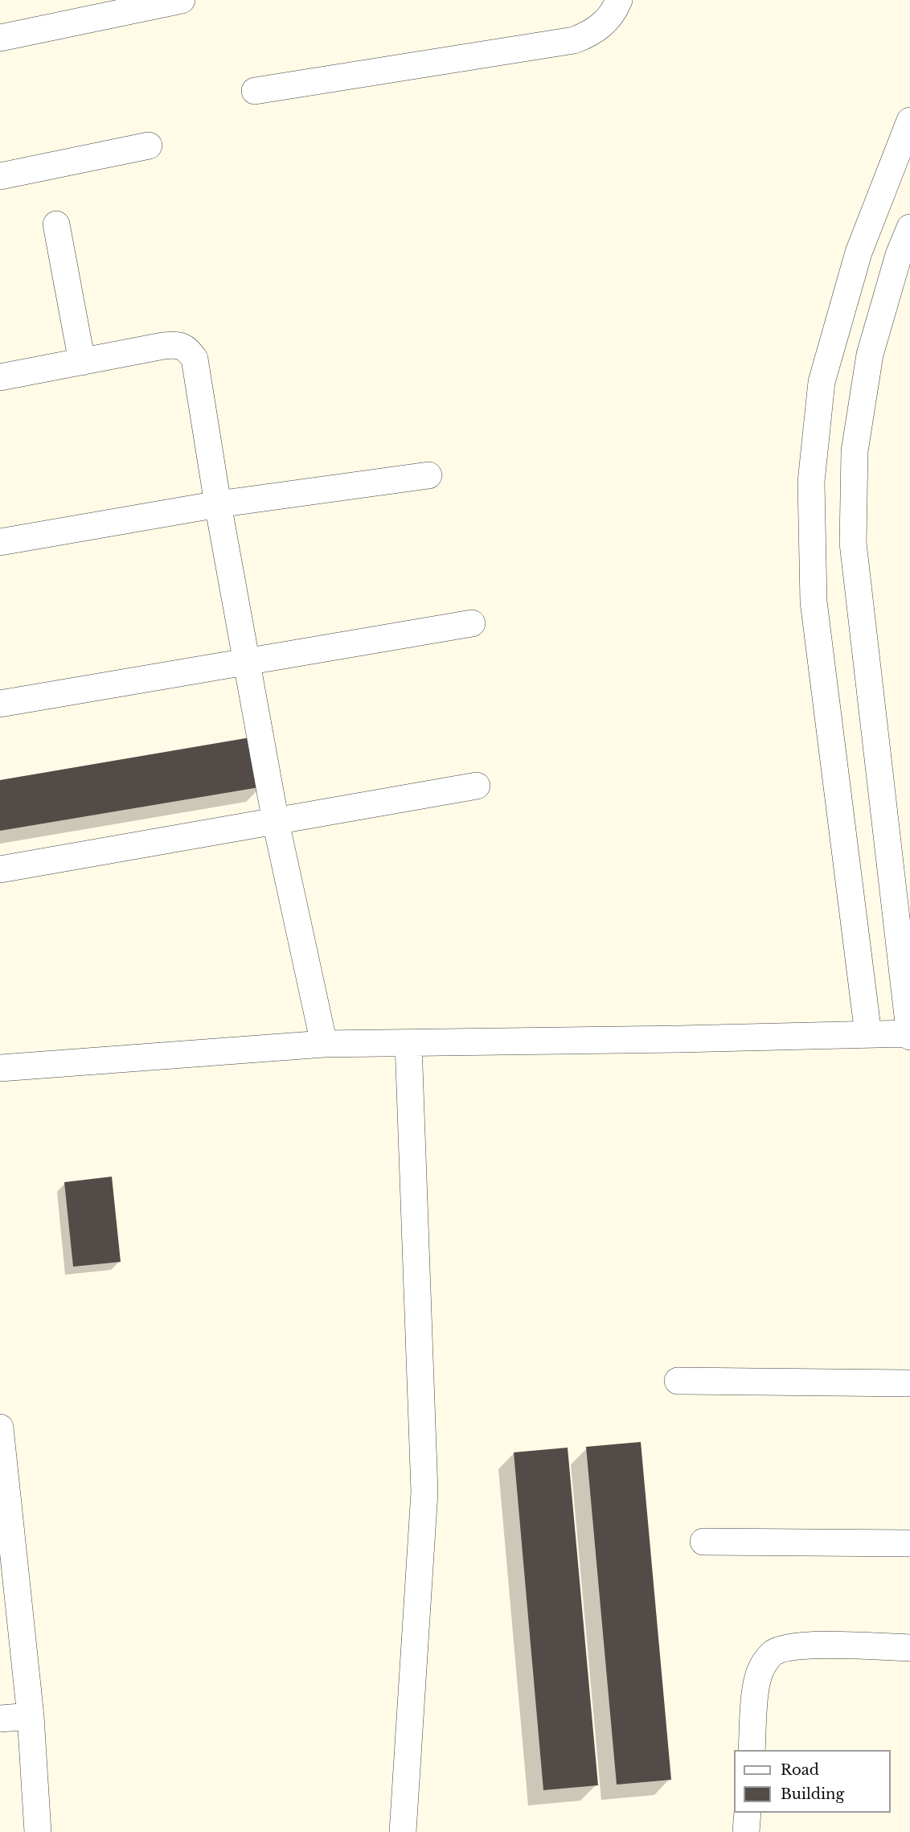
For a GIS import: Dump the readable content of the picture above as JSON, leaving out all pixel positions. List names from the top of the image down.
{
  "legend": ["Road", "Building"]
}
